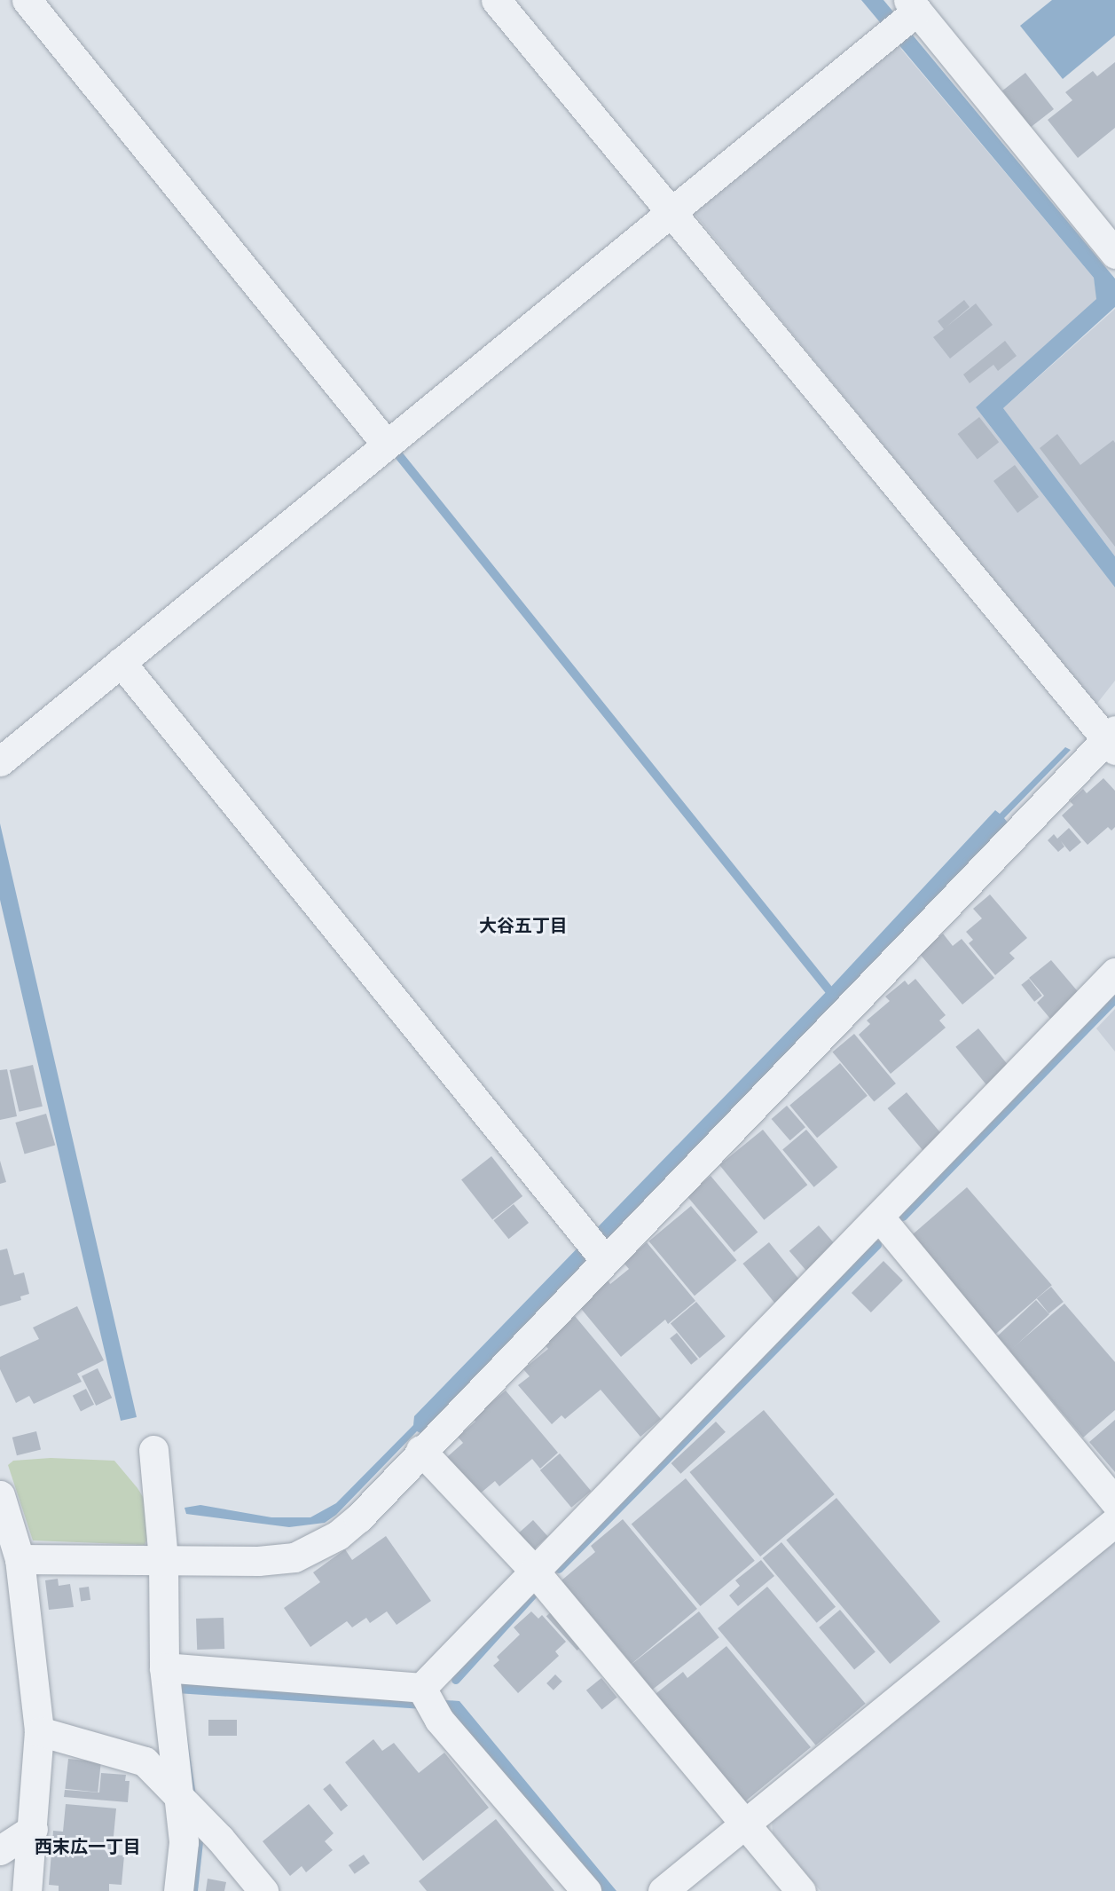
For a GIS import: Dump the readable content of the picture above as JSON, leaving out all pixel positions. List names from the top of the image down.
{
  "districts": ["大谷五丁目", "西末広一丁目"]
}
